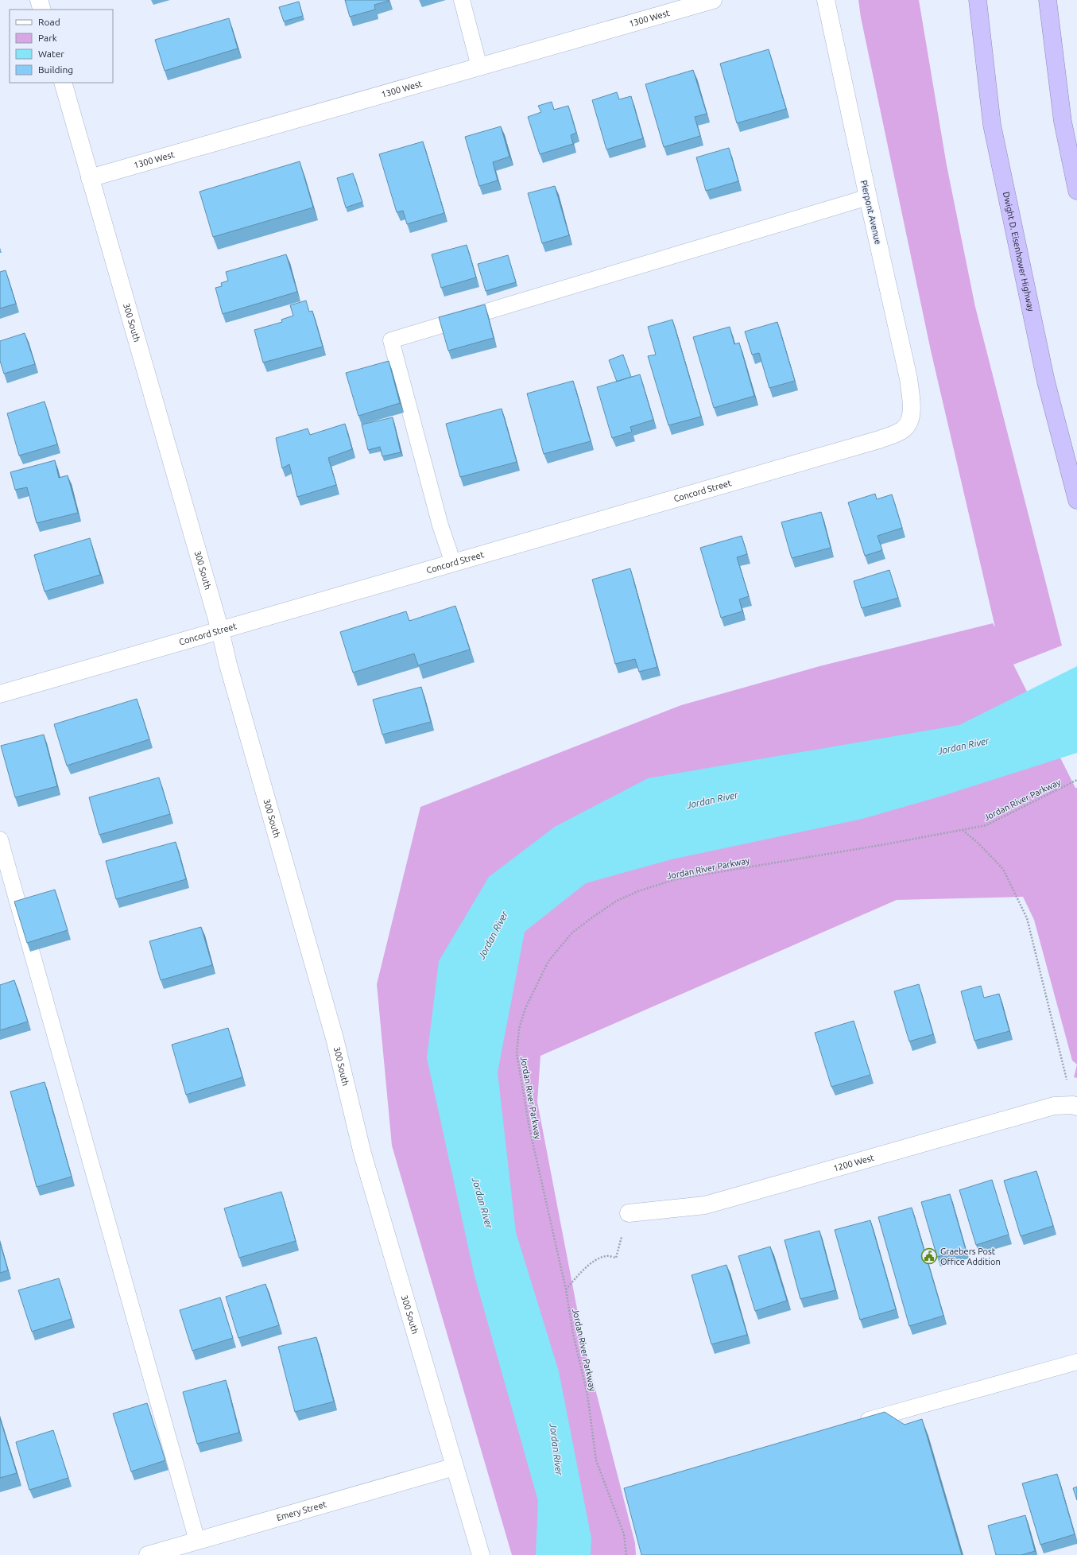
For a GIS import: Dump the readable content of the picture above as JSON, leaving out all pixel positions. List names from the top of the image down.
{
  "streets": {
    "highway": ["Dwight D. Eisenhower Highway"],
    "street": [
      "1300 West",
      "Pierpont Avenue",
      "300 South",
      "Concord Street",
      "1200 West",
      "Emery Street"
    ],
    "path": ["Jordan River Parkway"]
  },
  "crossings": [
    ["1300 West", "300 South"],
    ["Pierpont Avenue", "Concord Street"],
    ["300 South", "Concord Street"],
    ["300 South", "Emery Street"]
  ],
  "water": ["Jordan River"],
  "places": {
    "public building": ["Graebers Post Office Addition"]
  },
  "legend": [
    "Road",
    "Park",
    "Water",
    "Building"
  ]
}
